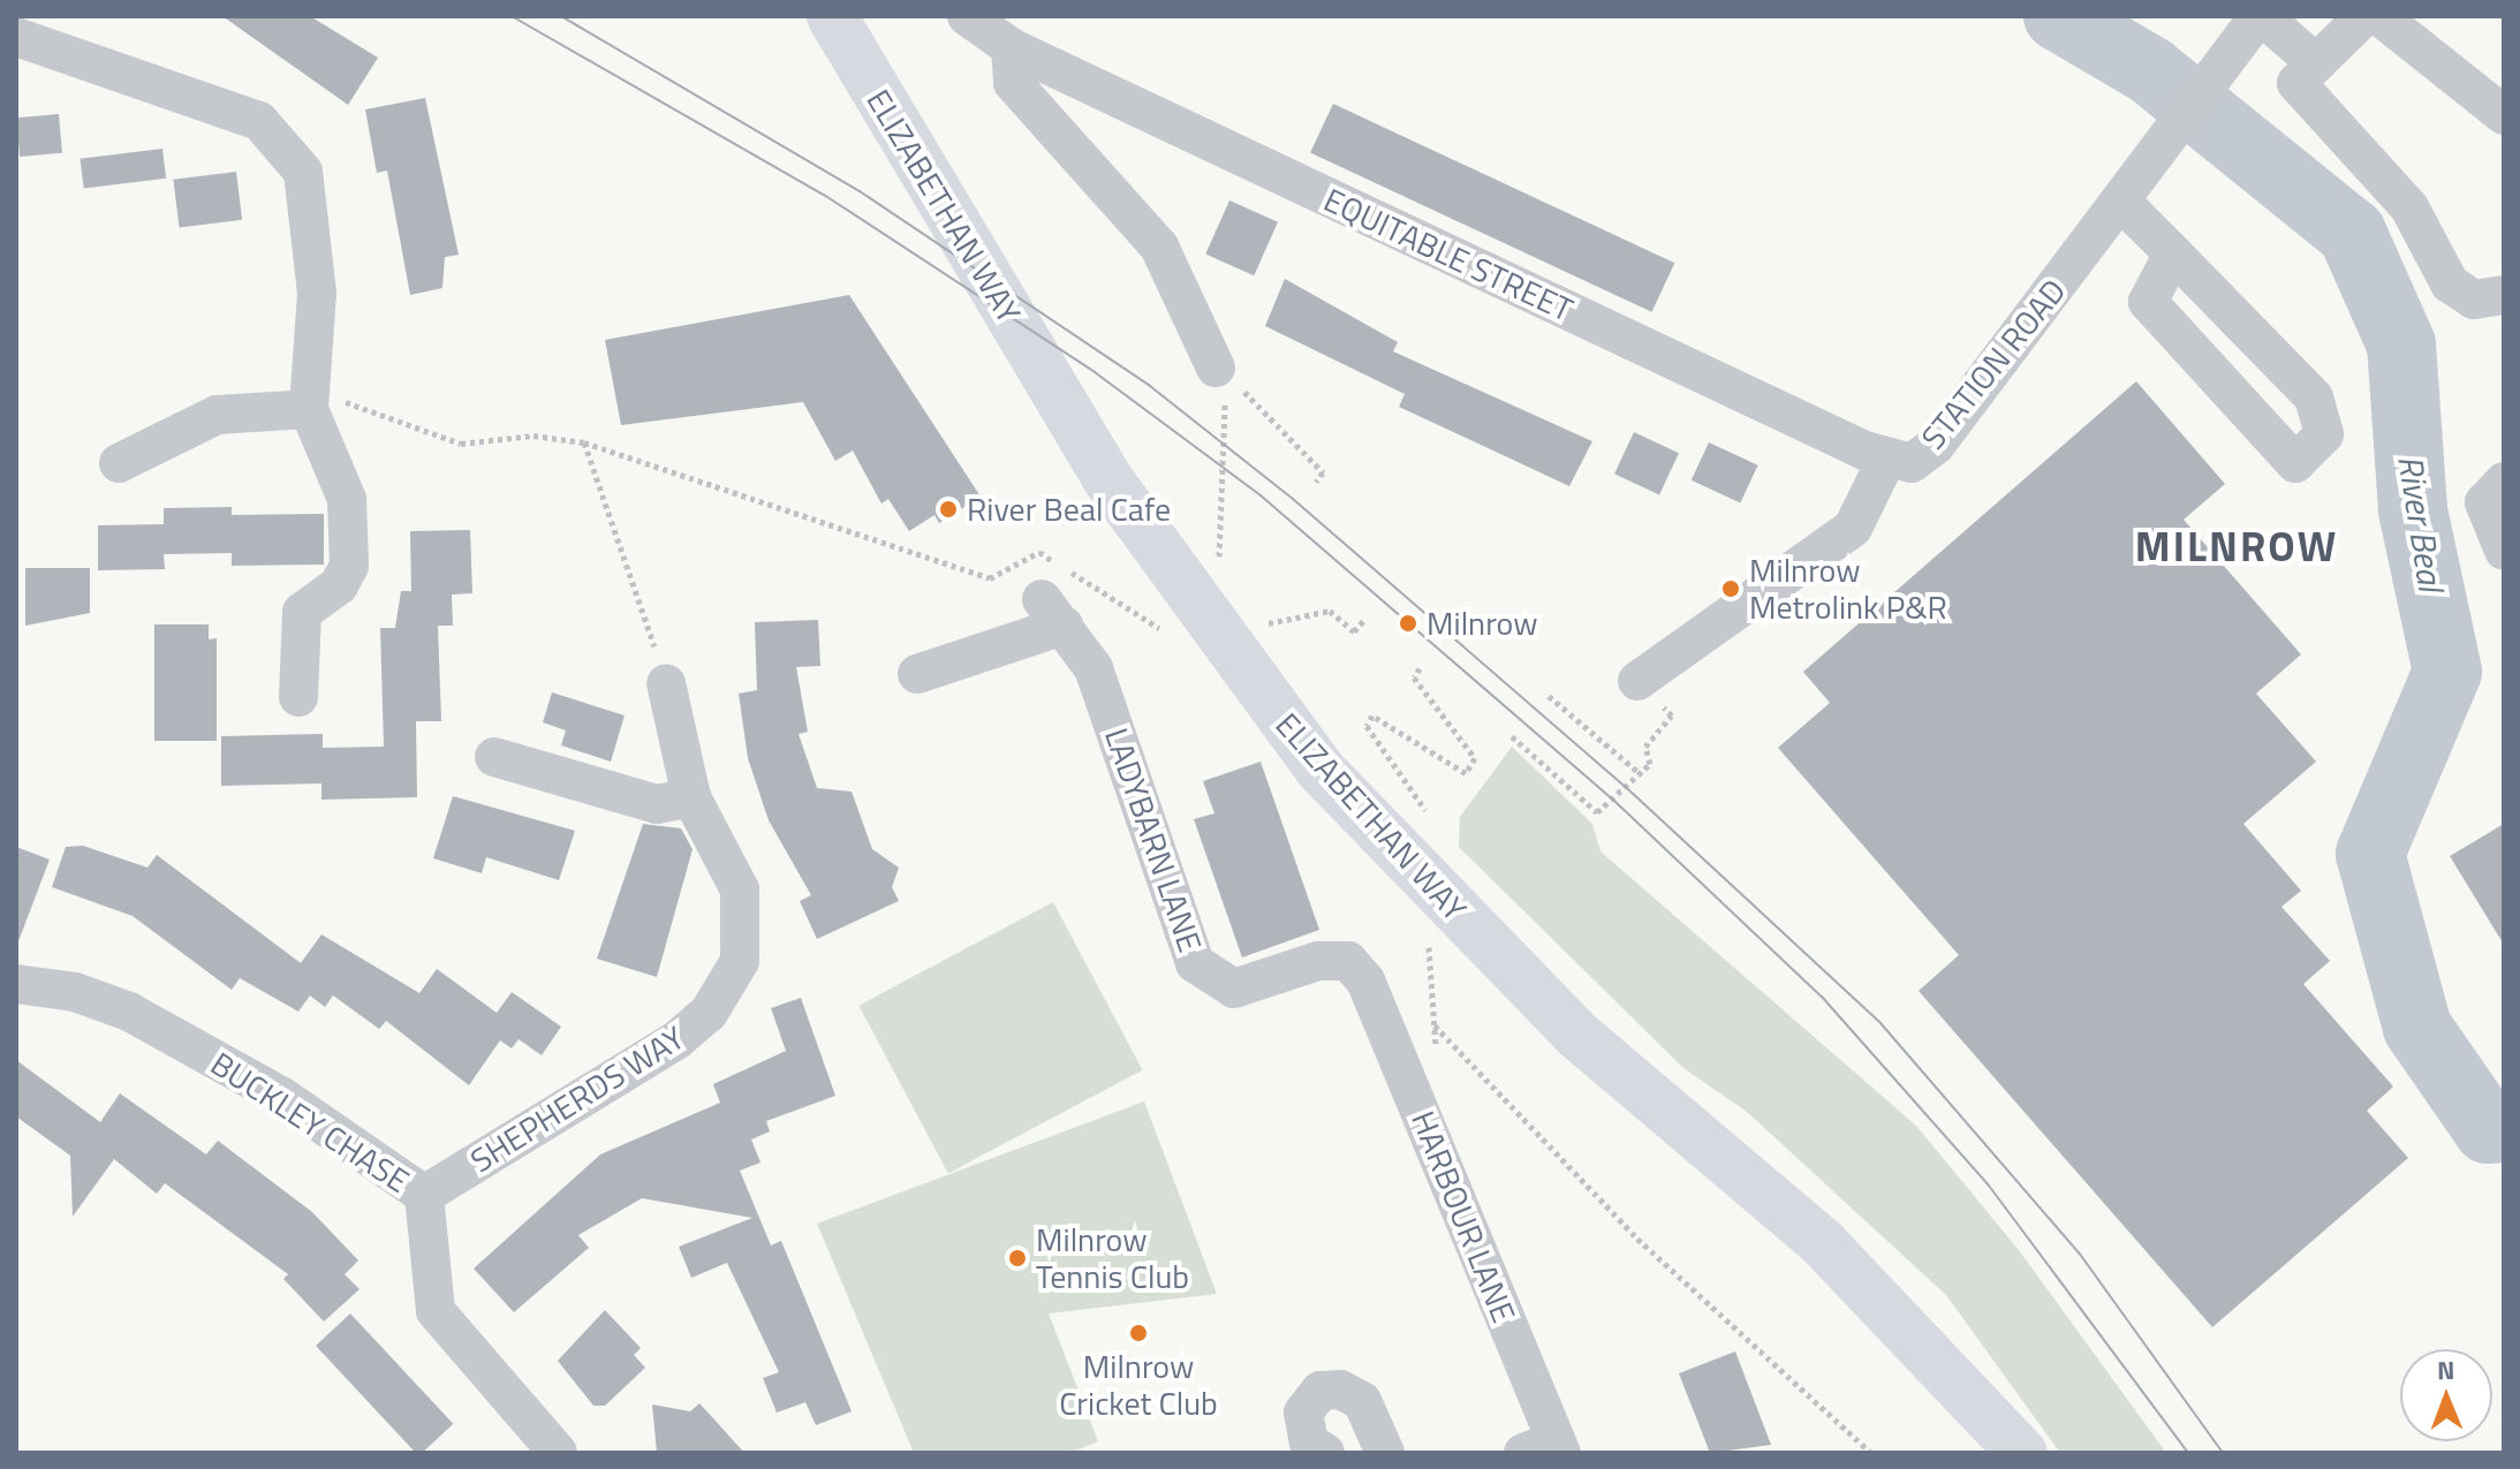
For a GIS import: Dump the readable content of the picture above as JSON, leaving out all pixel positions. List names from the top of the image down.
{
  "streets": {
    "main road": ["ELIZABETHAN WAY"],
    "street": [
      "EQUITABLE STREET",
      "STATION ROAD",
      "LADYBARN LANE",
      "SHEPHERDS WAY",
      "BUCKLEY CHASE",
      "HARBOUR LANE"
    ]
  },
  "crossings": [
    ["EQUITABLE STREET", "STATION ROAD"],
    ["LADYBARN LANE", "HARBOUR LANE"],
    ["SHEPHERDS WAY", "BUCKLEY CHASE"]
  ],
  "districts": ["MILNROW"],
  "water": ["River Beal"],
  "places": [
    "River Beal Cafe",
    "Milnrow Metrolink P&R",
    "Milnrow",
    "Milnrow Tennis Club",
    "Milnrow Cricket Club"
  ],
  "north": "top"
}
